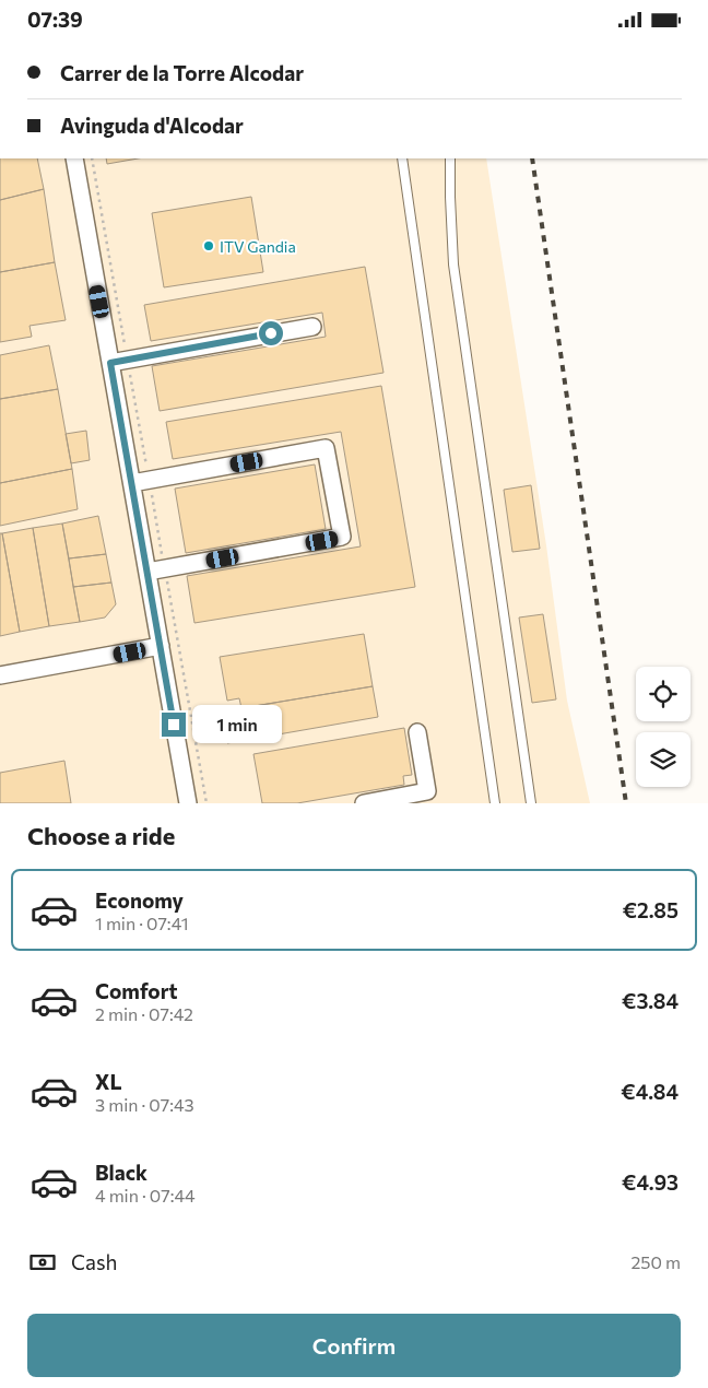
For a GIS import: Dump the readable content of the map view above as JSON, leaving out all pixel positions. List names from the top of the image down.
{
  "places": ["ITV Gandia"],
  "page": {
    "status": "07:39",
    "banner": ["Carrer de la Torre Alcodar", "Avinguda d'Alcodar"],
    "bubble": "1 min",
    "heading": "Choose a ride",
    "list": [
      {
        "name": "Economy",
        "note": "1 min · 07:41",
        "value": "€2.85"
      },
      {
        "name": "Comfort",
        "note": "2 min · 07:42",
        "value": "€3.84"
      },
      {
        "name": "XL",
        "note": "3 min · 07:43",
        "value": "€4.84"
      },
      {
        "name": "Black",
        "note": "4 min · 07:44",
        "value": "€4.93"
      }
    ],
    "pay": ["Cash", "250 m"],
    "buttons": "Confirm"
  }
}
